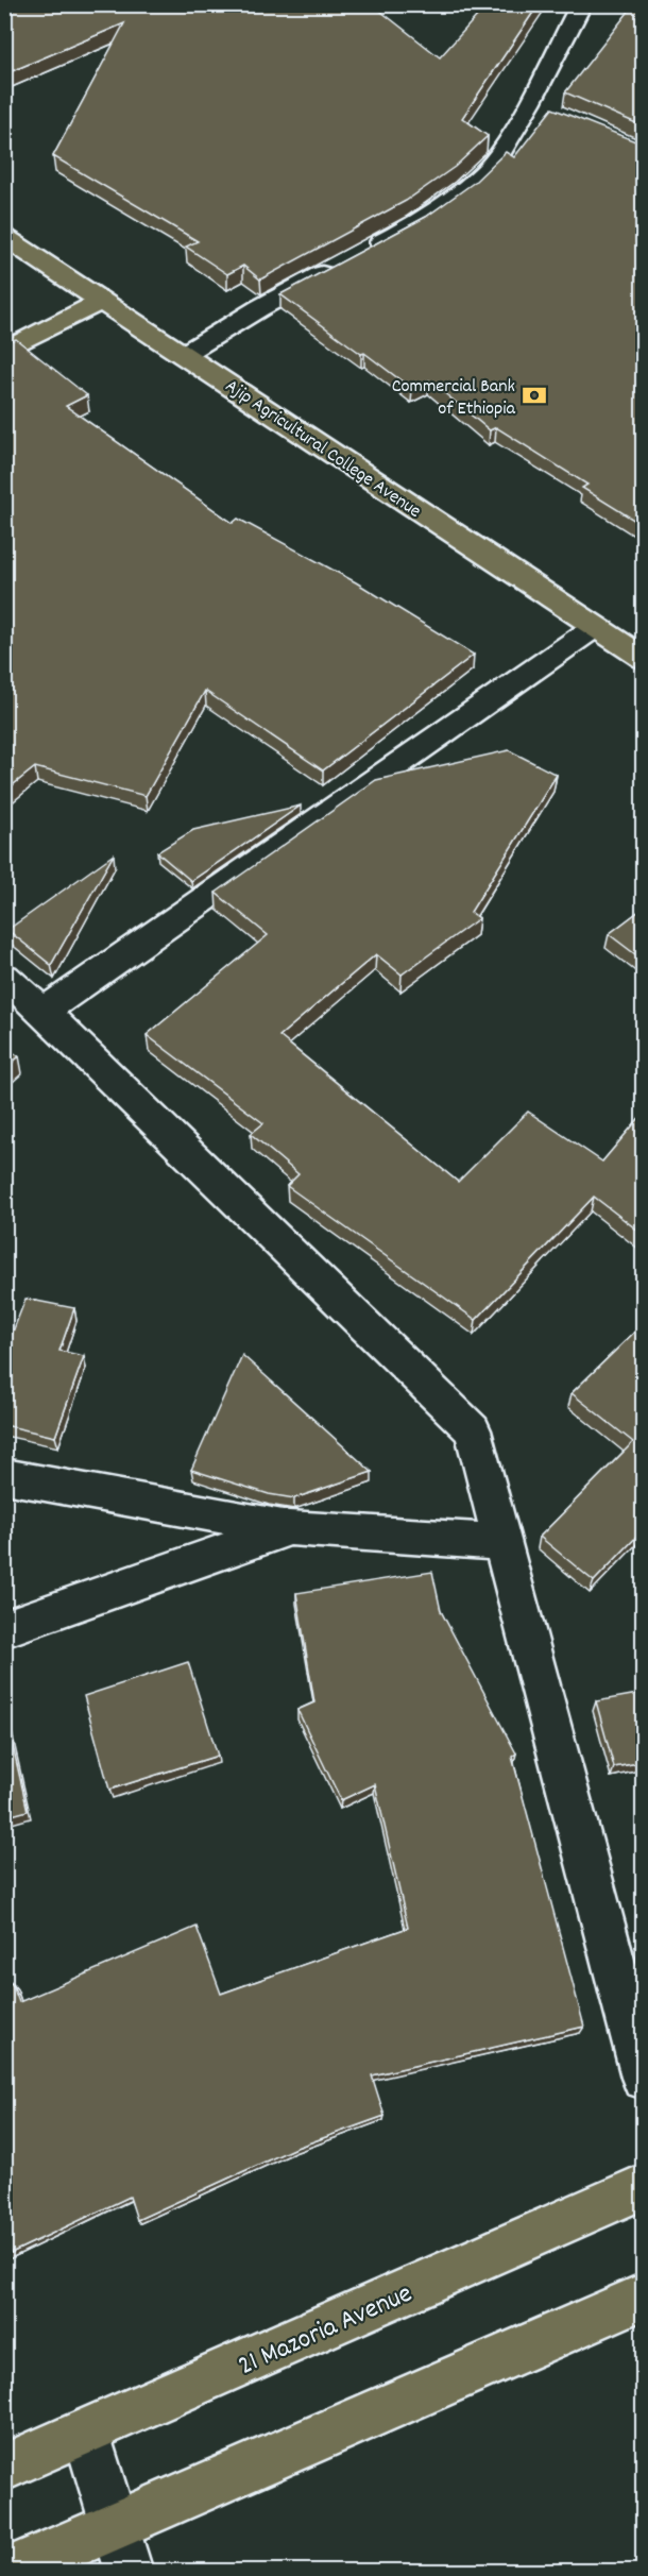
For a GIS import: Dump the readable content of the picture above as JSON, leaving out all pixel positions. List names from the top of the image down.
{
  "streets": {
    "main road": ["Ajip Agricultural College Avenue", "21 Mazoria Avenue"]
  },
  "places": {
    "bank": ["Commercial Bank of Ethiopia"]
  }
}
